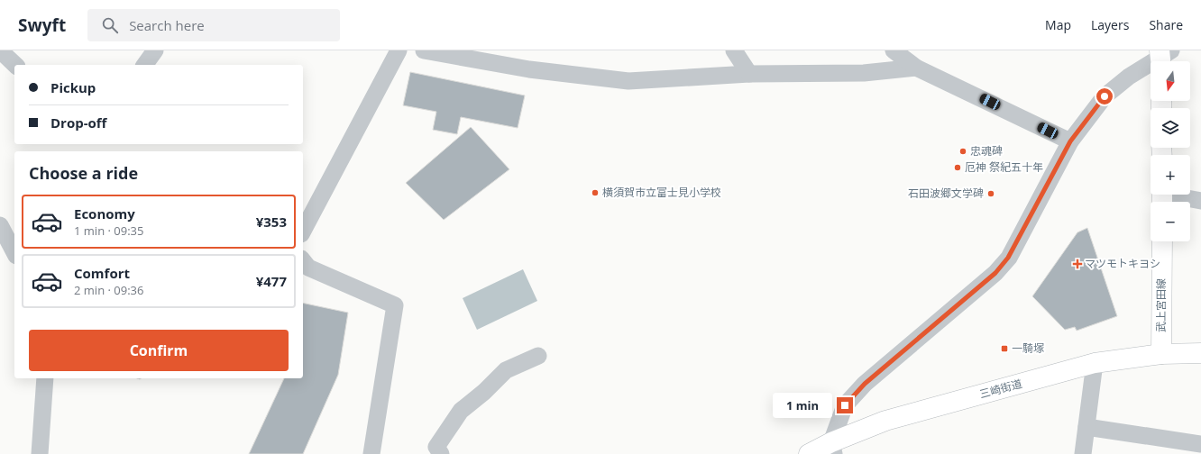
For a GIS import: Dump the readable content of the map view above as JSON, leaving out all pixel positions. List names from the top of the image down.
{
  "streets": {
    "main road": ["武上宮田線", "三崎街道"]
  },
  "crossings": [
    ["武上宮田線", "三崎街道"]
  ],
  "places": {
    "other": [
      "忠魂碑",
      "厄神 祭紀五十年",
      "横須賀市立富士見小学校",
      "石田波郷文学碑"
    ],
    "health": ["マツモトキヨシ"],
    "transit": ["一騎塚"]
  },
  "north": "bottom",
  "page": {
    "header": "Swyft",
    "search": "Search here",
    "nav": ["Map", "Layers", "Share"],
    "map_buttons": ["+", "−"],
    "banner": ["Pickup", "Drop-off"],
    "heading": "Choose a ride",
    "list": [
      {
        "name": "Economy",
        "note": "1 min · 09:35",
        "value": "¥353"
      },
      {
        "name": "Comfort",
        "note": "2 min · 09:36",
        "value": "¥477"
      }
    ],
    "buttons": "Confirm",
    "bubble": "1 min"
  }
}
